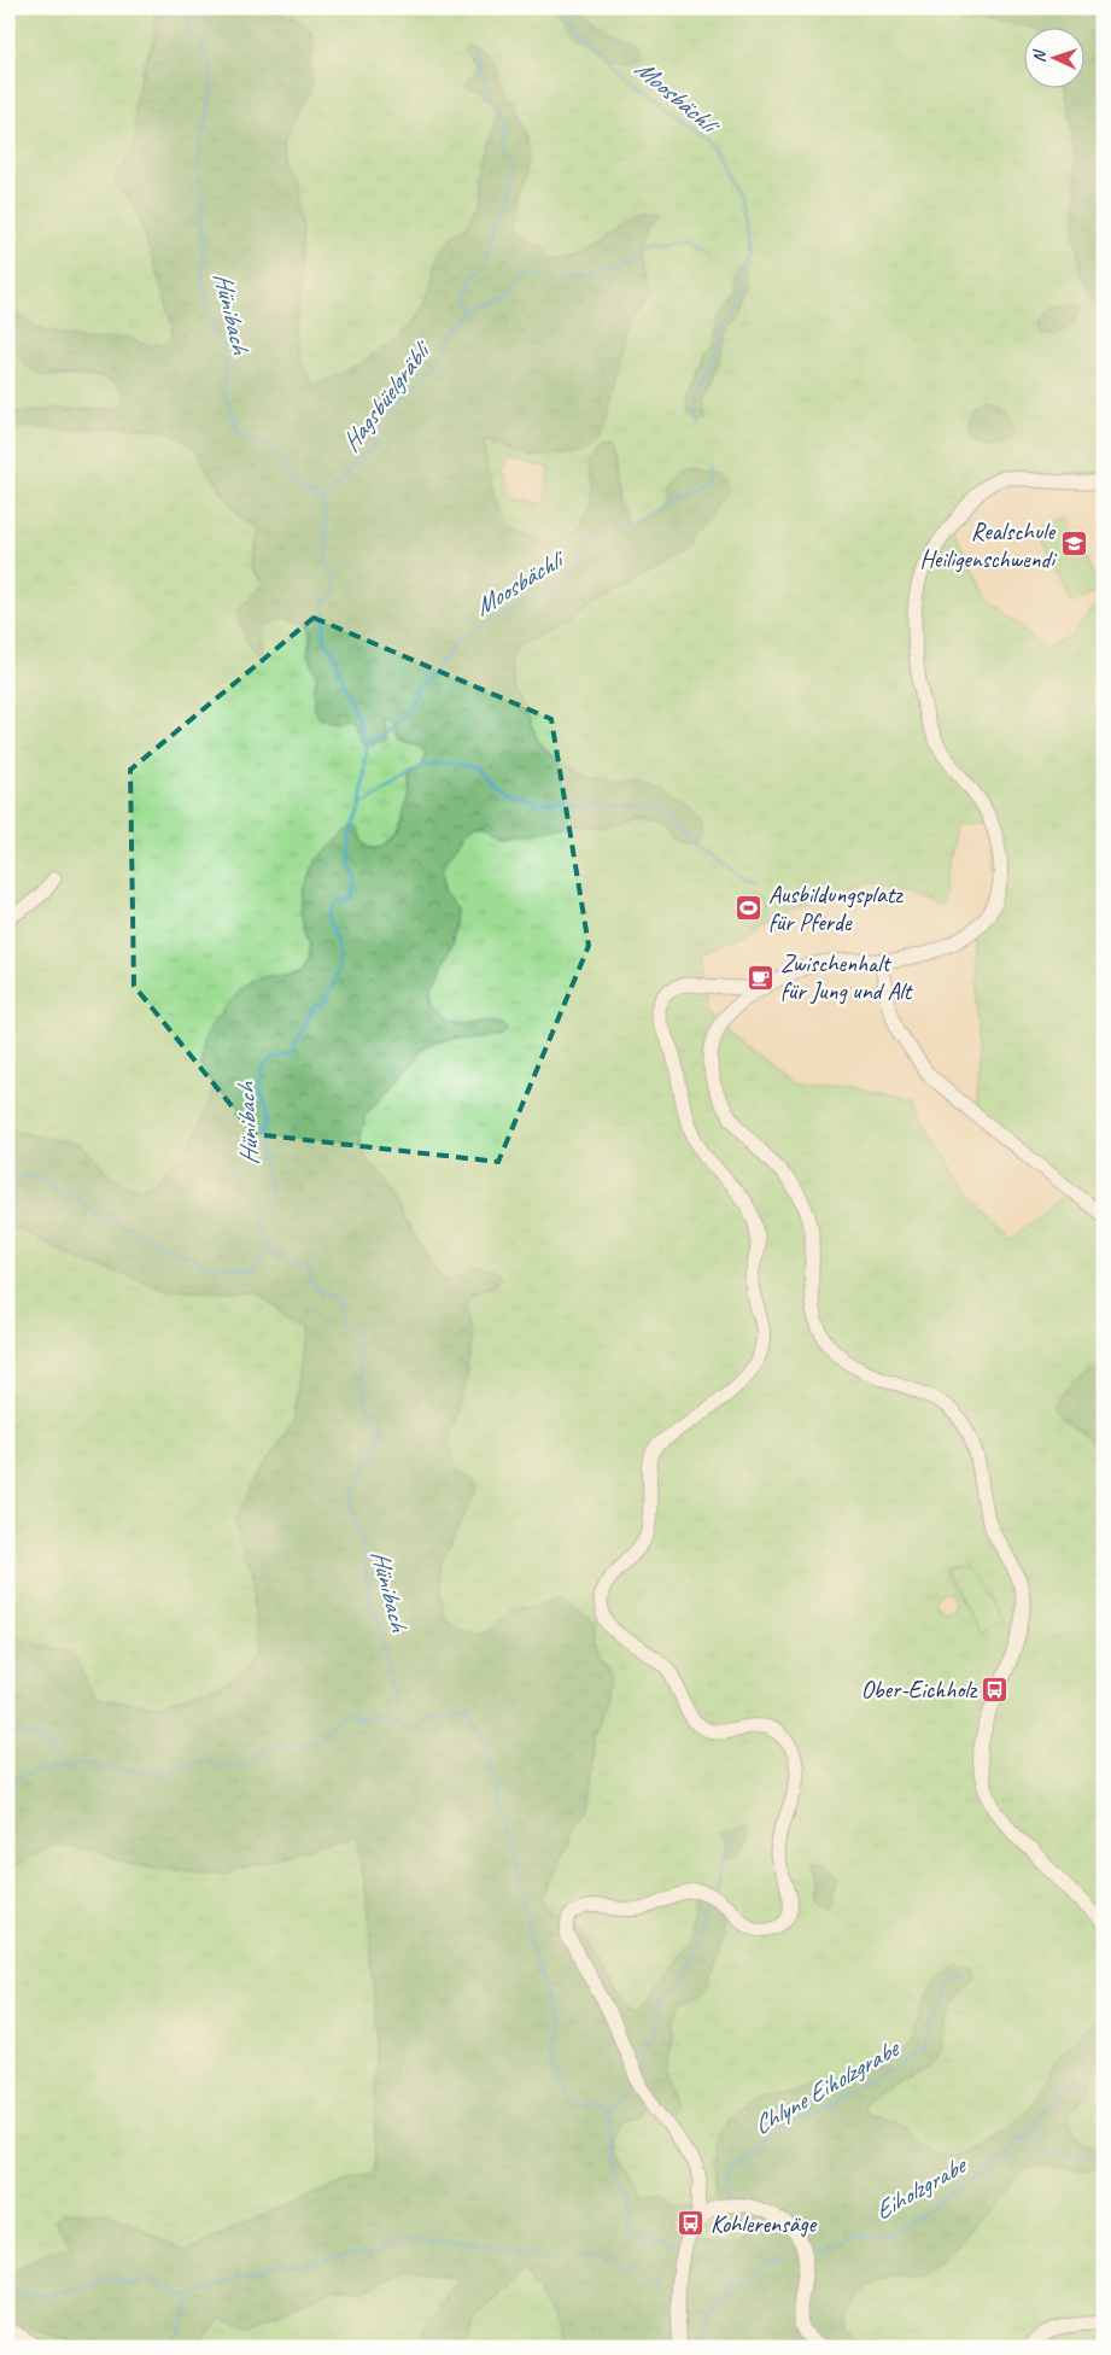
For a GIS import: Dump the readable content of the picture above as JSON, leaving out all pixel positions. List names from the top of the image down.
{
  "water": [
    "Moosbächli",
    "Hünibach",
    "Hagsbüelgräbli",
    "Chlyne Eiholzgrabe",
    "Eiholzgrabe"
  ],
  "places": {
    "school or university": ["Realschule Heiligenschwendi"],
    "sports": ["Ausbildungsplatz für Pferde"],
    "cafe": ["Zwischenhalt für Jung und Alt"],
    "bus stop": ["Ober-Eichholz", "Kohlerensäge"]
  },
  "north": "left"
}
